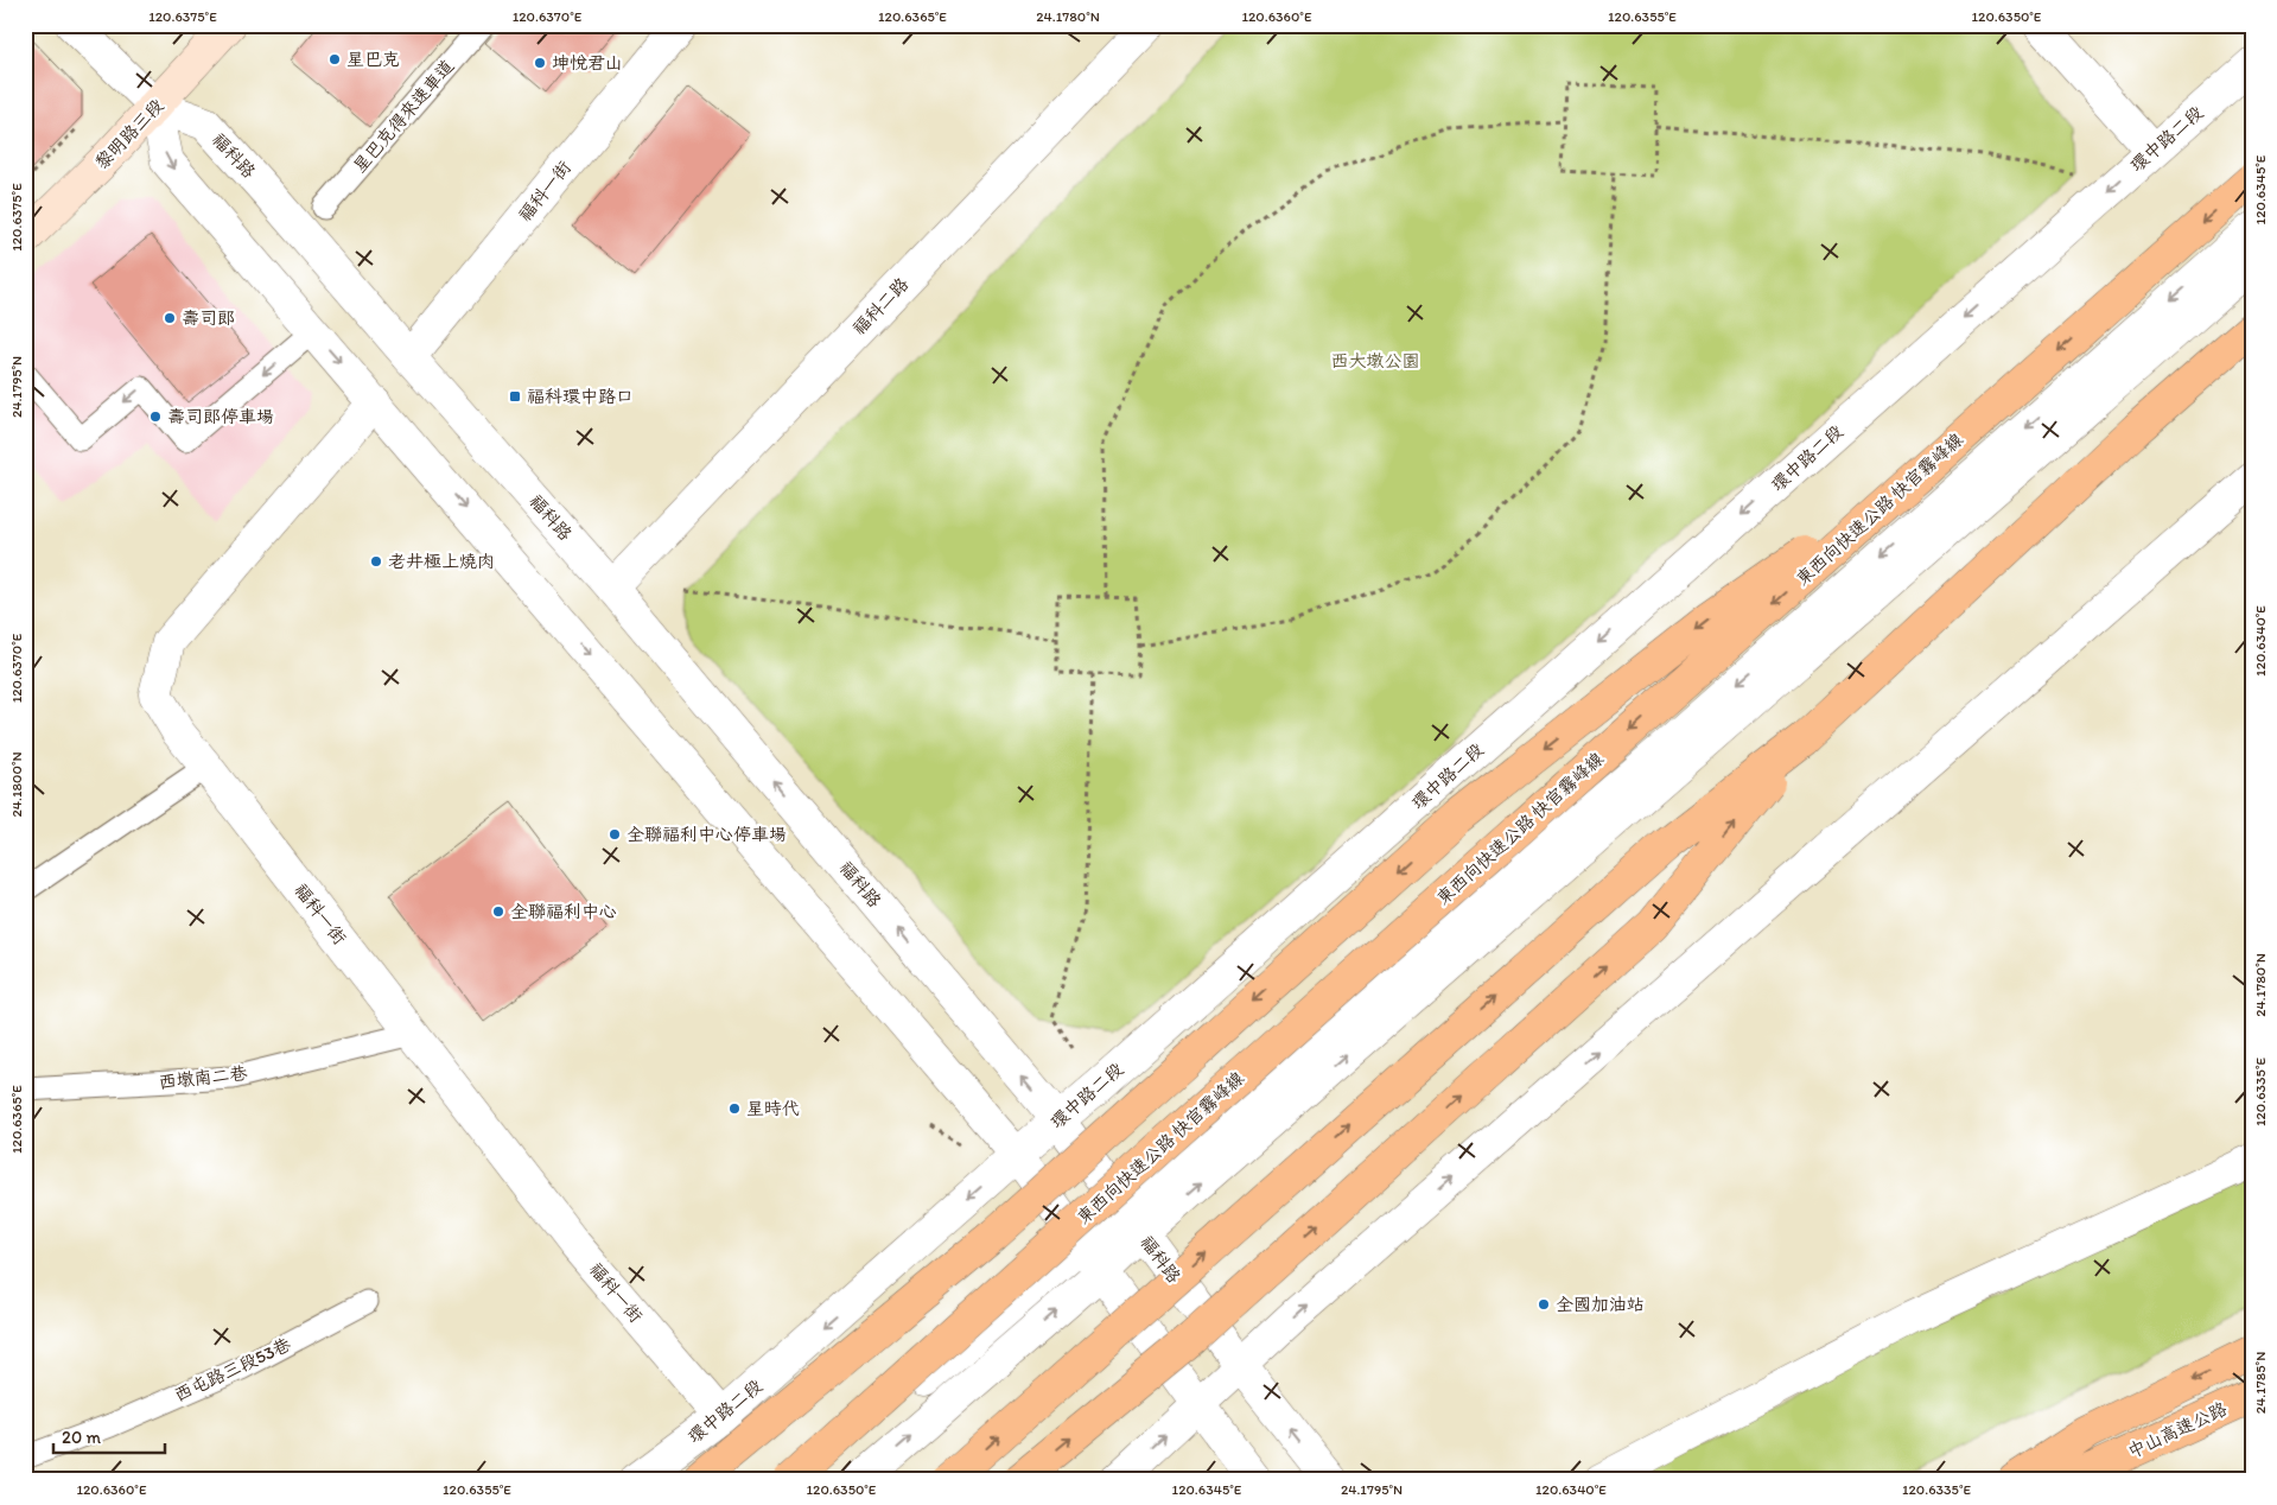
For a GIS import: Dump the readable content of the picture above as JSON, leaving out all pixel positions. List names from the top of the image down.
{
  "streets": {
    "highway": ["東西向快速公路 快官霧峰線", "中山高速公路"],
    "main road": ["黎明路三段"],
    "street": [
      "環中路二段",
      "福科路",
      "福科一街",
      "福科二路"
    ],
    "lane": ["星巴克得來速車道", "西墩南二巷", "西屯路三段53巷"]
  },
  "crossings": [
    ["黎明路三段", "福科路"],
    ["環中路二段", "福科路"],
    ["環中路二段", "福科一街"],
    ["福科路", "福科一街"],
    ["福科路", "福科二路"],
    ["福科一街", "西墩南二巷"]
  ],
  "parks": ["西大墩公園"],
  "places": {
    "other": [
      "星巴克",
      "坤悅君山",
      "壽司郎",
      "壽司郎停車場",
      "老井極上燒肉",
      "全聯福利中心停車場",
      "全聯福利中心",
      "星時代",
      "全國加油站"
    ],
    "transit": ["福科環中路口"]
  },
  "scale_bar": "20 m",
  "coordinates": [
    "120.6375°E",
    "120.6370°E",
    "120.6365°E",
    "24.1780°N",
    "120.6360°E",
    "120.6355°E",
    "120.6350°E",
    "120.6345°E",
    "24.1795°N",
    "120.6340°E",
    "24.1800°N",
    "120.6335°E",
    "24.1785°N"
  ]
}
